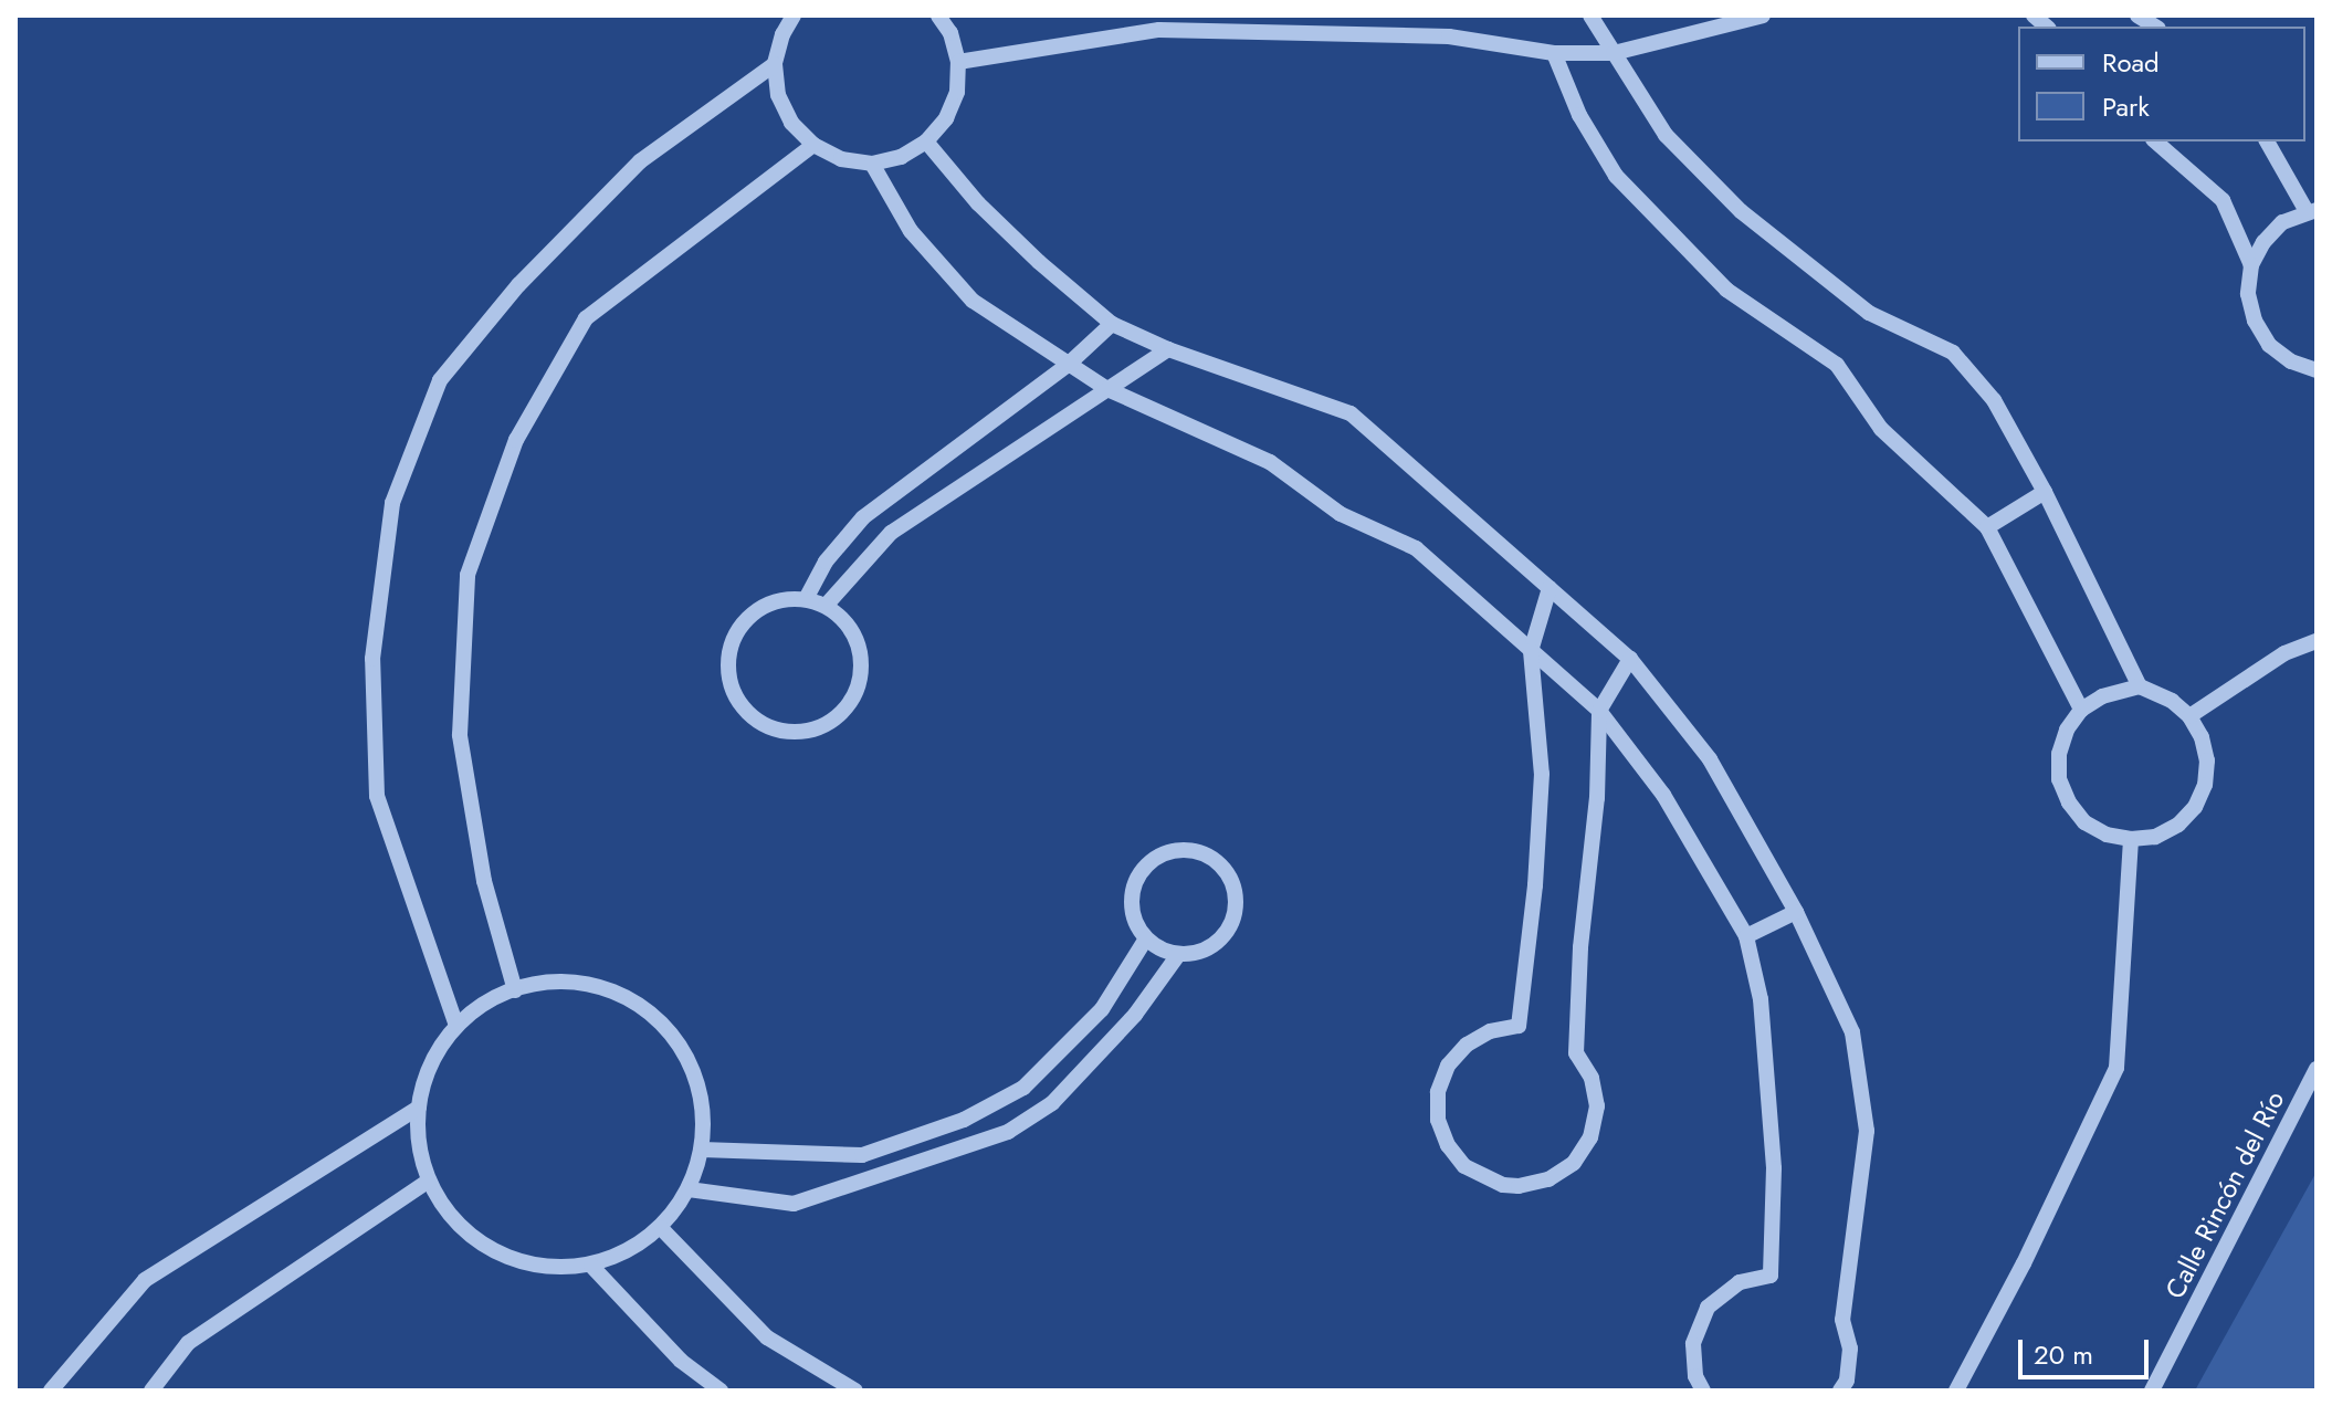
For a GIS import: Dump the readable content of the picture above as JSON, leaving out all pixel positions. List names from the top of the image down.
{
  "streets": {
    "street": ["Calle Rincón del Río"]
  },
  "legend": ["Road", "Park"],
  "scale_bar": "20 m"
}
